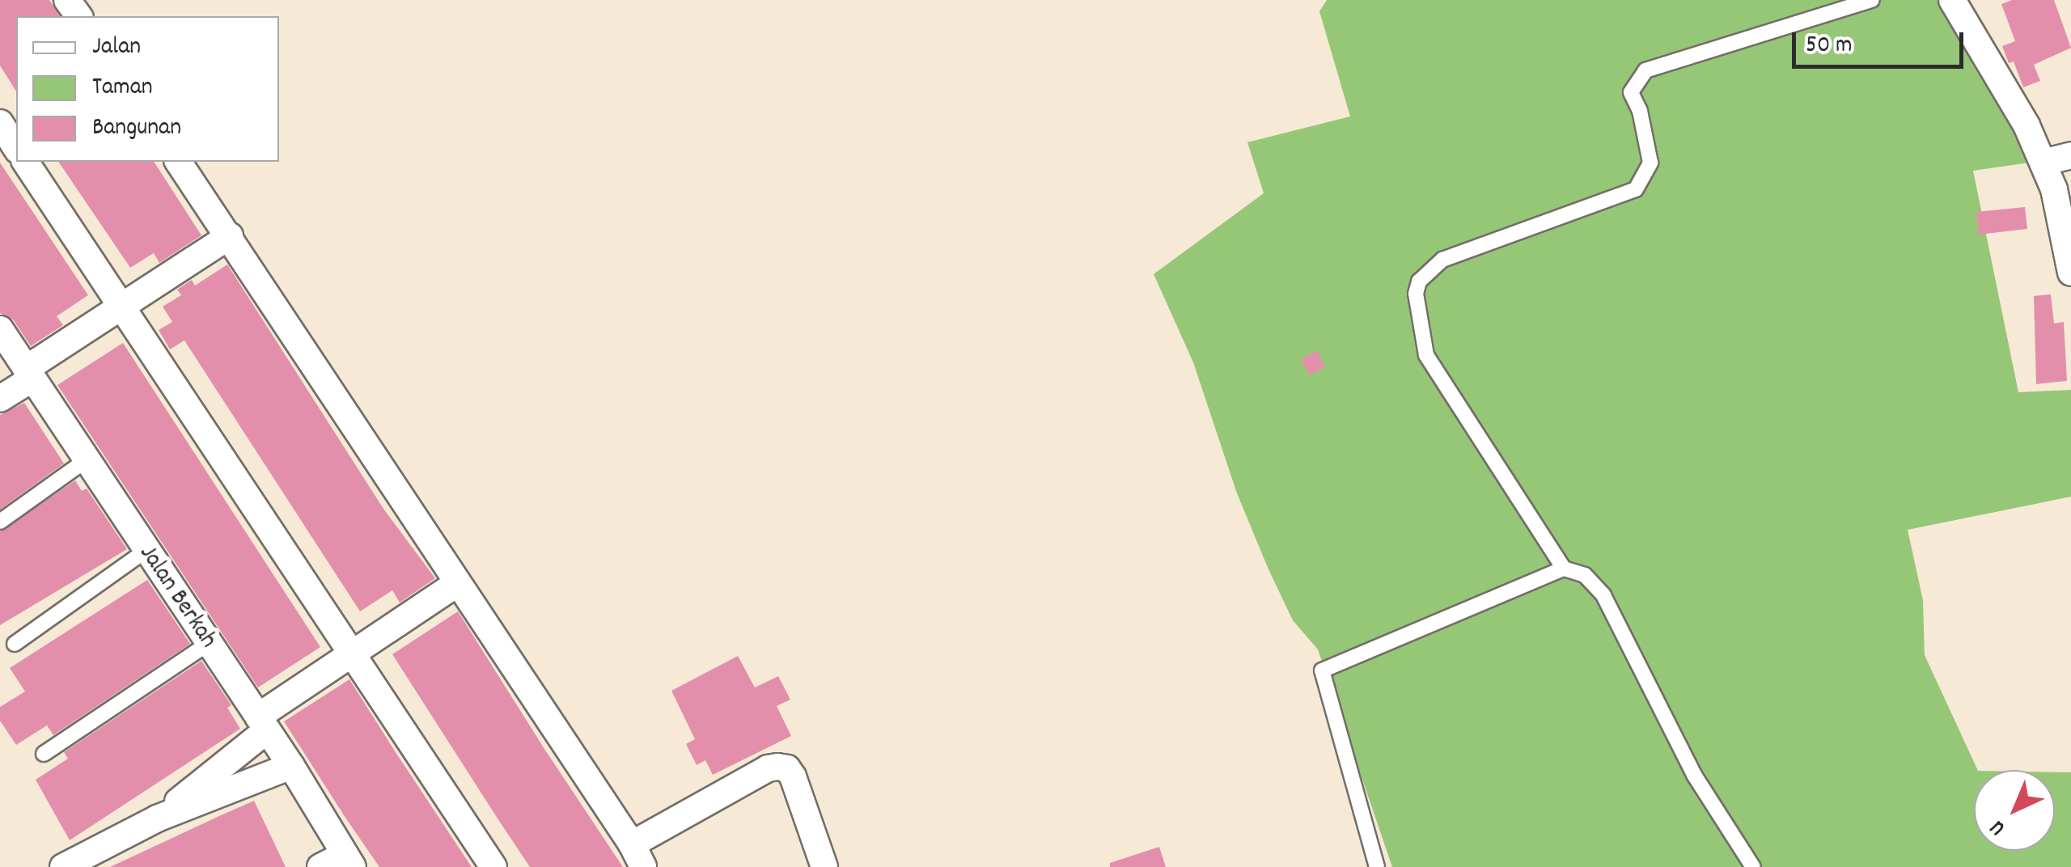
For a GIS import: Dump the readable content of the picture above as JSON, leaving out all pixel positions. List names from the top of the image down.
{
  "streets": {
    "street": ["Jalan Berkah"]
  },
  "legend": ["Jalan", "Taman", "Bangunan"],
  "scale_bar": "50 m",
  "north": "bottom left"
}
